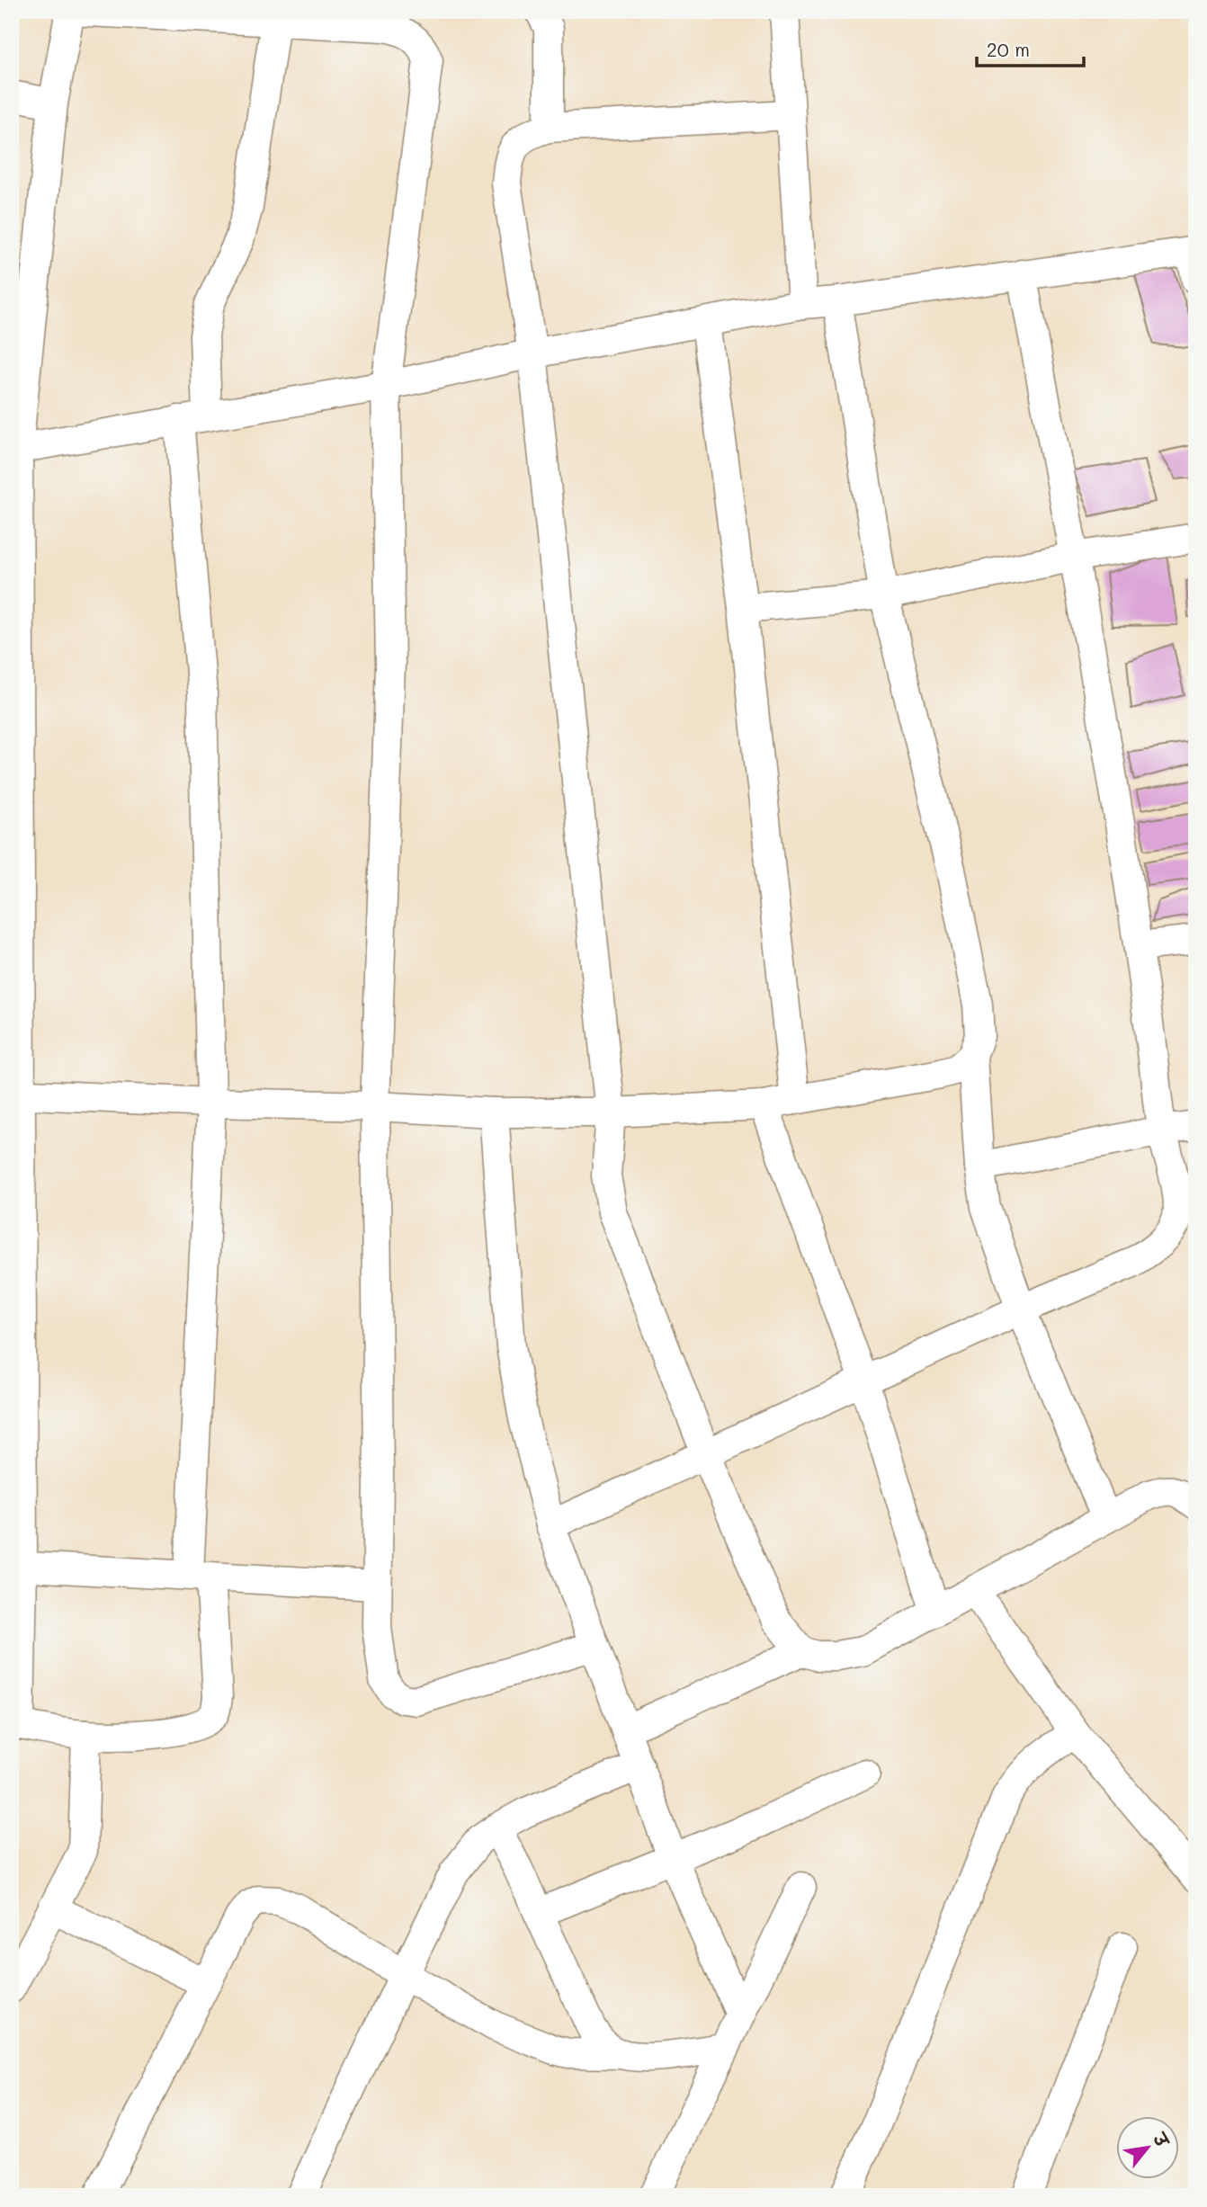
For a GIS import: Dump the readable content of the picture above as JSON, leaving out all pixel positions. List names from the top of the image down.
{
  "scale_bar": "20 m",
  "north": "top right"
}
